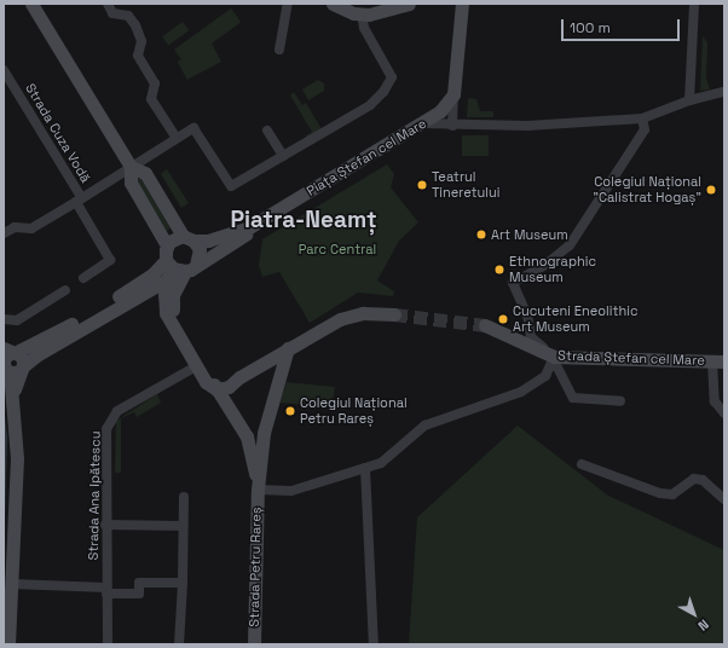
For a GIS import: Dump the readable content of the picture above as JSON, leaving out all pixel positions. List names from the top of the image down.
{
  "streets": {
    "main road": ["Piața Ștefan cel Mare", "Strada Ștefan cel Mare", "Strada Petru Rareș"],
    "street": ["Strada Cuza Vodă", "Strada Ana Ipătescu"]
  },
  "crossings": [
    ["Piața Ștefan cel Mare", "Strada Petru Rareș"],
    ["Strada Ana Ipătescu", "Strada Petru Rareș"]
  ],
  "districts": ["Piatra-Neamț"],
  "parks": ["Parc Central"],
  "places": [
    "Teatrul Tineretului",
    "Colegiul Național \"Calistrat Hogaș\"",
    "Art Museum",
    "Ethnographic Museum",
    "Cucuteni Eneolithic Art Museum",
    "Colegiul Național Petru Rareș"
  ],
  "scale_bar": "100 m",
  "north": "bottom right"
}
